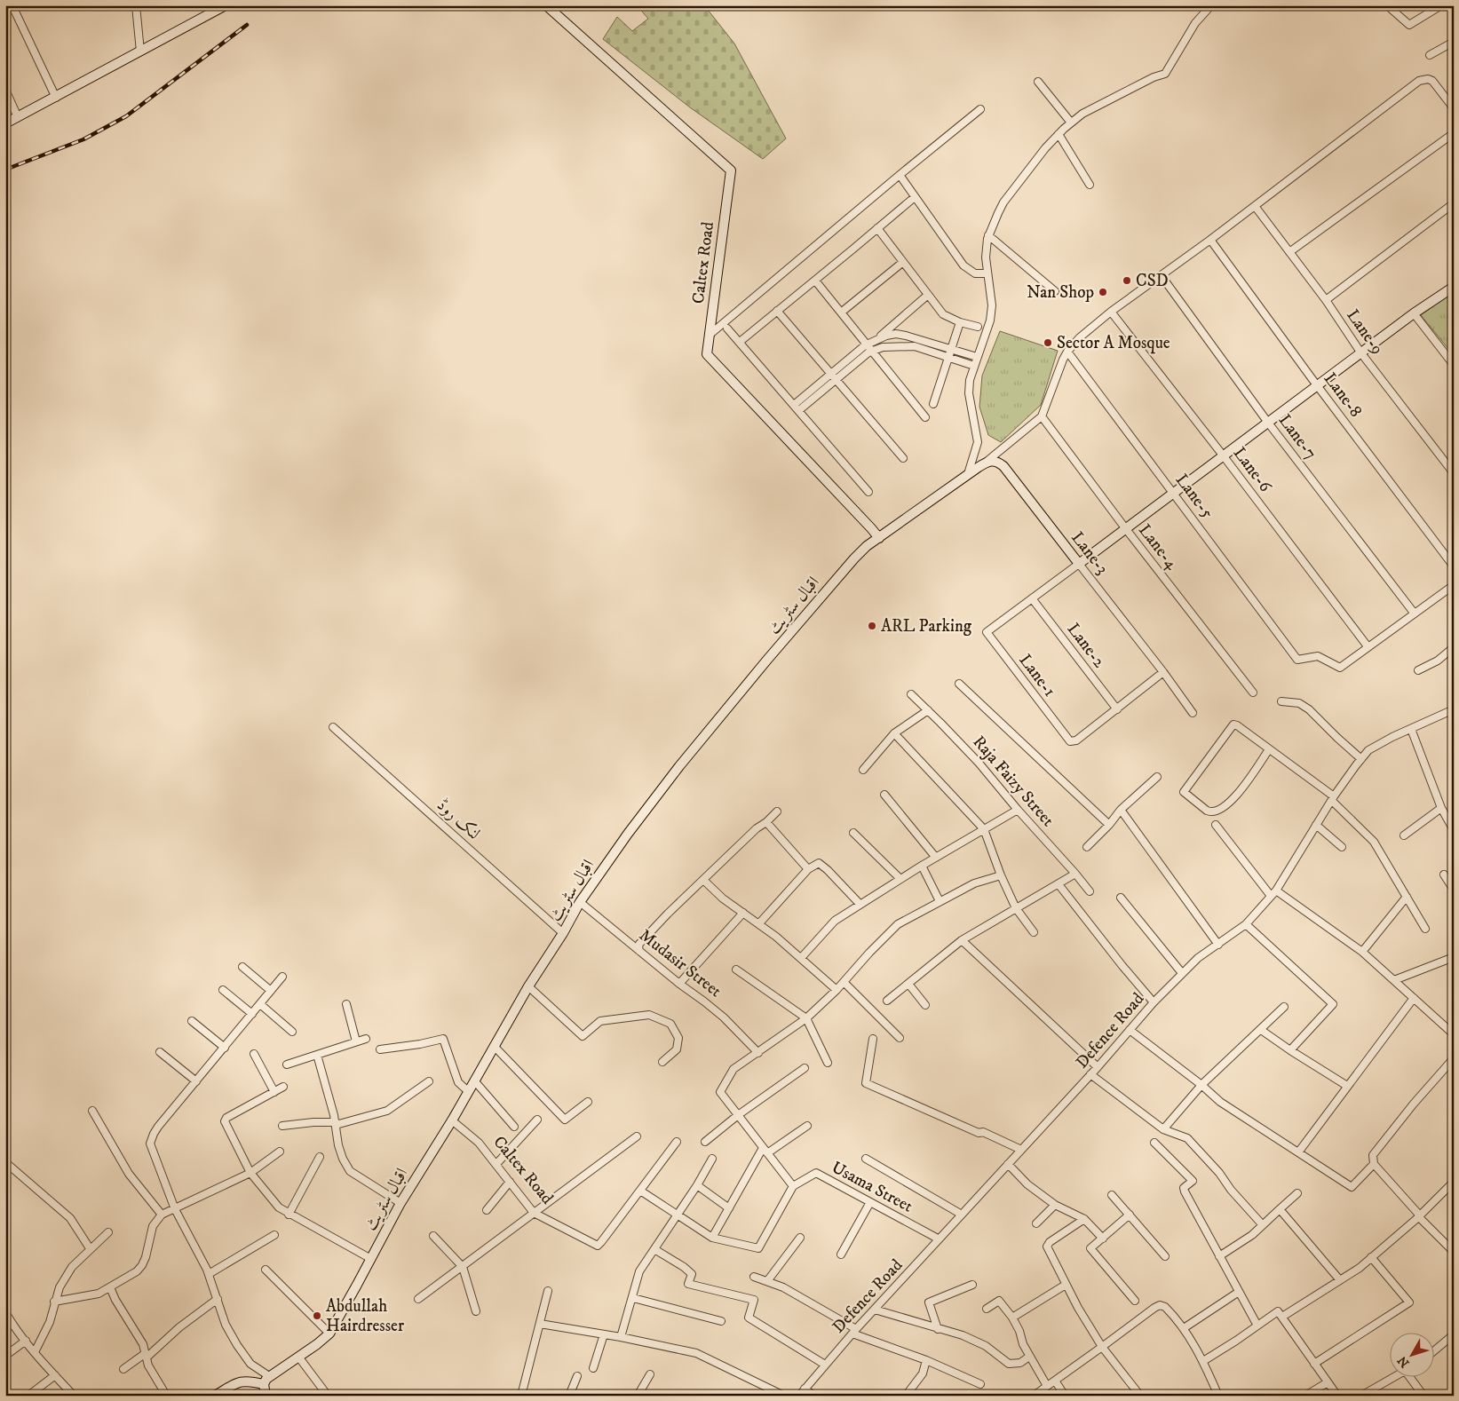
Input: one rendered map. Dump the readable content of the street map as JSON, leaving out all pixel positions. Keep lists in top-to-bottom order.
{
  "streets": {
    "street": [
      "Caltex Road",
      "Lane-9",
      "Lane-8",
      "Lane-7",
      "Lane-6",
      "Lane-5",
      "Lane-4",
      "Lane-3",
      "اقبال سٹریٹ",
      "Lane-2",
      "Lane-1",
      "Raja Faizy Street",
      "لنک روڈ",
      "Mudasir Street",
      "Defence Road",
      "Usama Street"
    ]
  },
  "crossings": [
    ["Caltex Road", "اقبال سٹریٹ"],
    ["Lane-6", "Lane-5"],
    ["Lane-3", "اقبال سٹریٹ"],
    ["اقبال سٹریٹ", "لنک روڈ"],
    ["اقبال سٹریٹ", "Mudasir Street"],
    ["Lane-2", "Lane-1"],
    ["Defence Road", "Usama Street"]
  ],
  "places": [
    "CSD",
    "Nan Shop",
    "Sector A Mosque",
    "ARL Parking",
    "Abdullah Hairdresser"
  ],
  "north": "bottom left"
}
